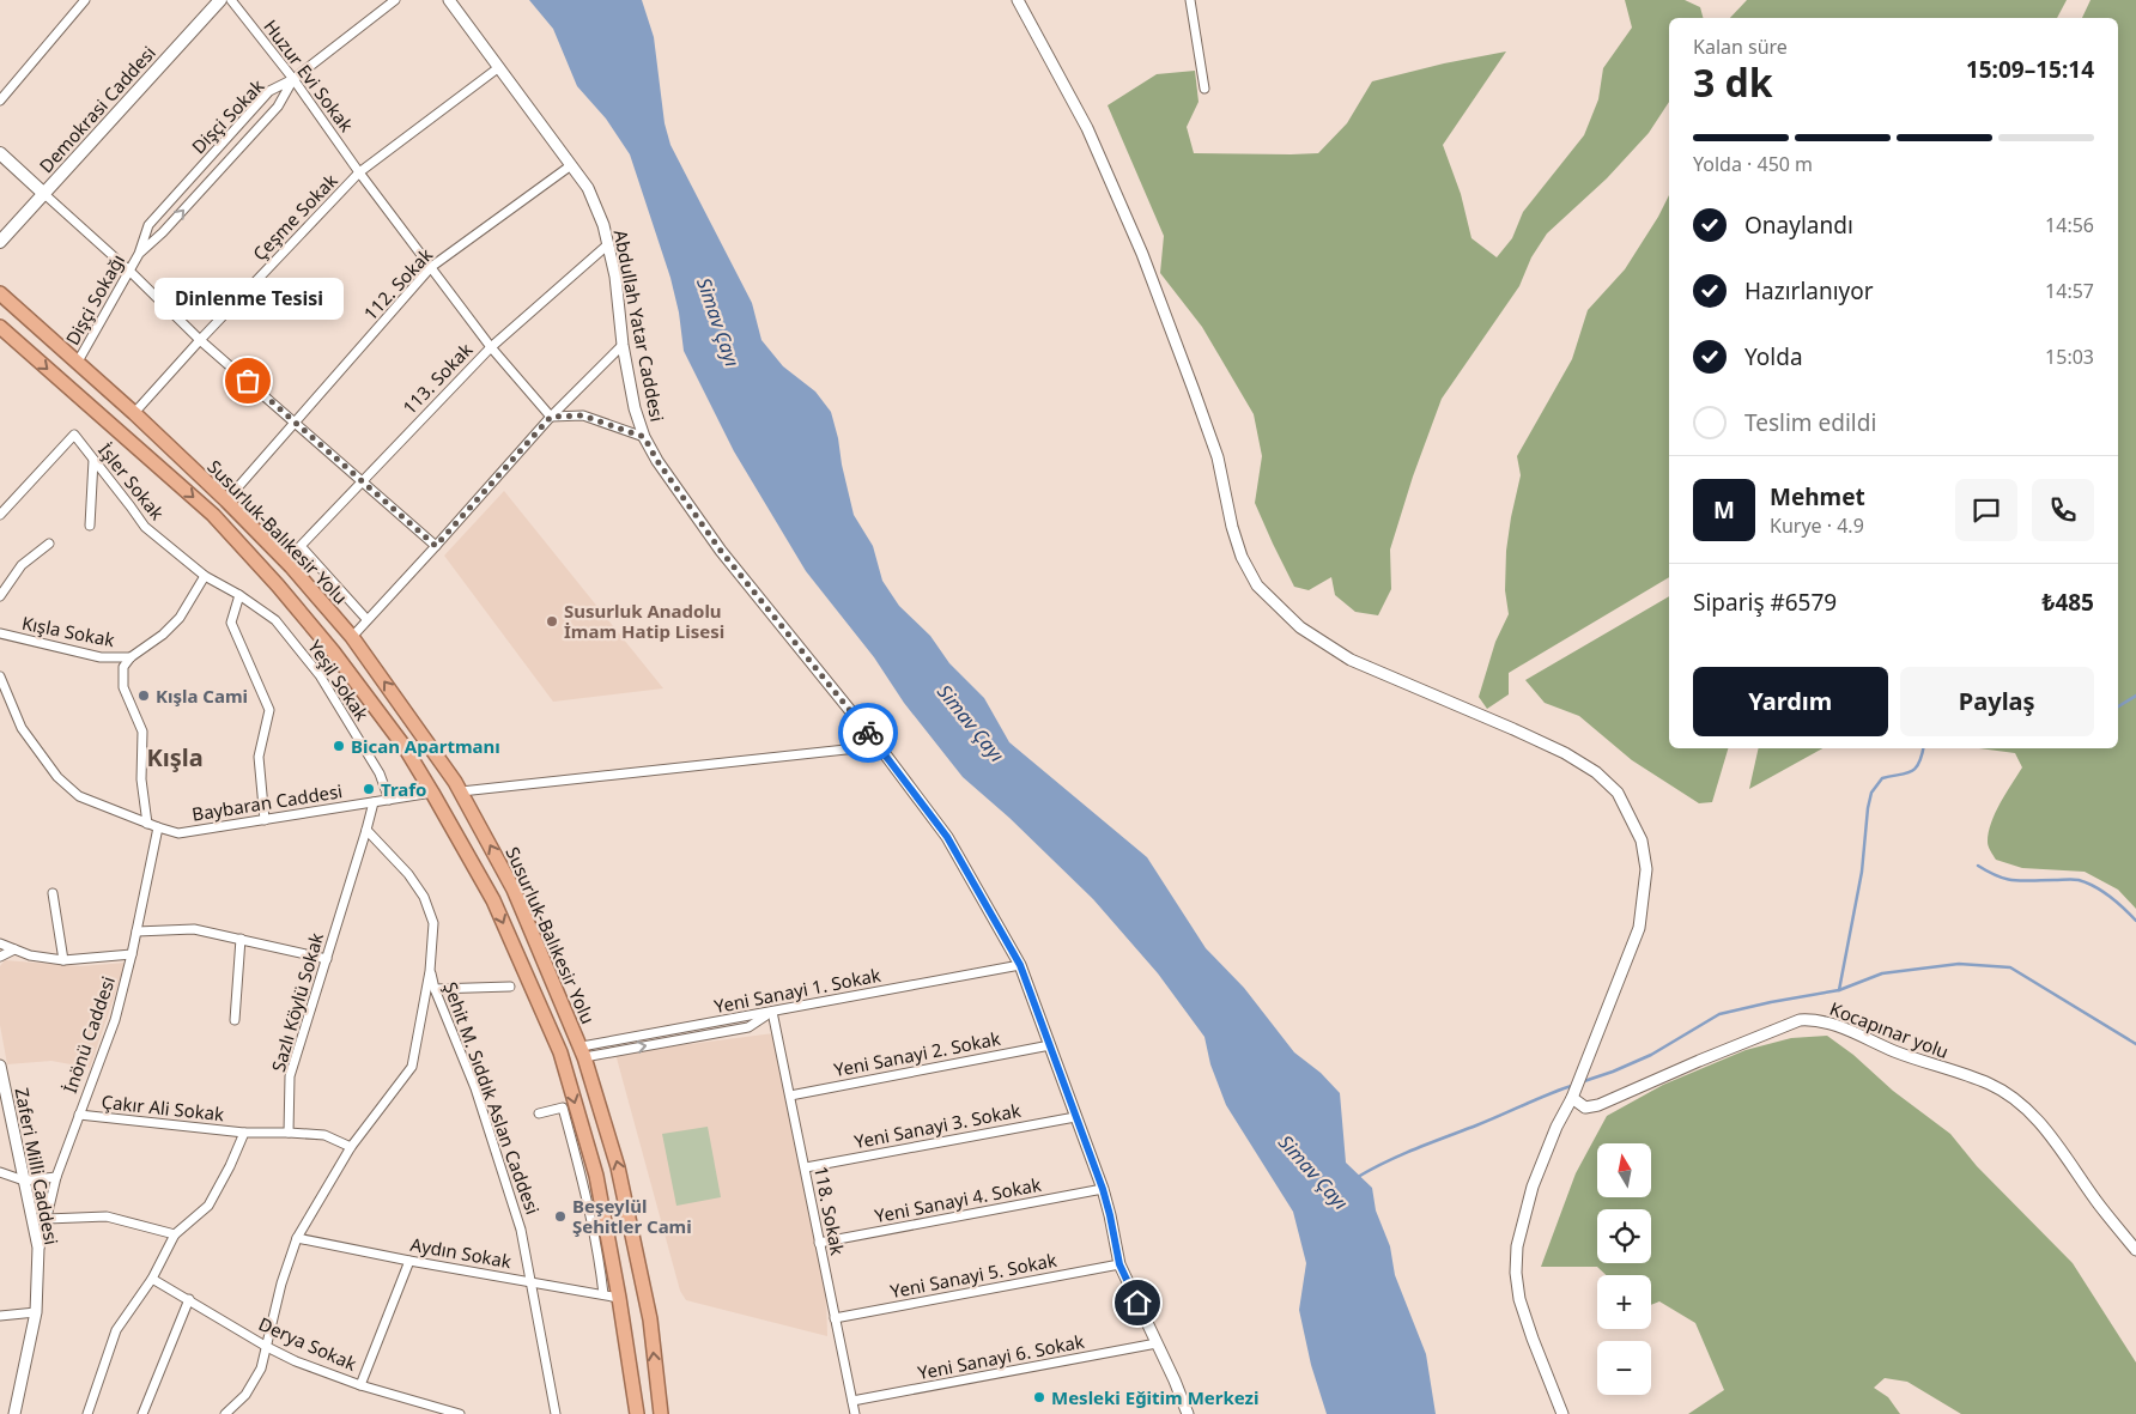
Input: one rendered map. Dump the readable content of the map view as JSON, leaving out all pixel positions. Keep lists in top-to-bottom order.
{
  "streets": {
    "highway": ["Susurluk-Balıkesir Yolu"],
    "main road": ["Demokrasi Caddesi"],
    "street": [
      "Huzur Evi Sokak",
      "Dişçi Sokak",
      "Çeşme Sokak",
      "112. Sokak",
      "Dişçi Sokağı",
      "Abdullah Yatar Caddesi",
      "113. Sokak",
      "İşler Sokak",
      "Kışla Sokak",
      "Yeşil Sokak",
      "Baybaran Caddesi",
      "Yeni Sanayi 1. Sokak",
      "Sazlı Köylü Sokak",
      "Kocapınar yolu",
      "İnönü Caddesi",
      "Yeni Sanayi 2. Sokak",
      "Şehit M. Sıddık Aslan Caddesi",
      "Çakır Ali Sokak",
      "Yeni Sanayi 3. Sokak",
      "Zaferi Milli Caddesi",
      "Yeni Sanayi 4. Sokak",
      "118. Sokak",
      "Aydın Sokak",
      "Yeni Sanayi 5. Sokak",
      "Derya Sokak",
      "Yeni Sanayi 6. Sokak"
    ]
  },
  "crossings": [
    ["Huzur Evi Sokak", "Dişçi Sokak"],
    ["Huzur Evi Sokak", "Çeşme Sokak"],
    ["Huzur Evi Sokak", "112. Sokak"],
    ["Huzur Evi Sokak", "113. Sokak"],
    ["Dişçi Sokak", "Dişçi Sokağı"],
    ["Çeşme Sokak", "Abdullah Yatar Caddesi"],
    ["Çeşme Sokak", "Susurluk-Balıkesir Yolu"],
    ["112. Sokak", "Abdullah Yatar Caddesi"],
    ["112. Sokak", "Susurluk-Balıkesir Yolu"],
    ["Dişçi Sokağı", "Susurluk-Balıkesir Yolu"],
    ["Abdullah Yatar Caddesi", "113. Sokak"],
    ["Abdullah Yatar Caddesi", "Yeni Sanayi 1. Sokak"],
    ["Abdullah Yatar Caddesi", "Yeni Sanayi 2. Sokak"],
    ["Abdullah Yatar Caddesi", "Yeni Sanayi 3. Sokak"],
    ["Abdullah Yatar Caddesi", "Yeni Sanayi 4. Sokak"],
    ["Abdullah Yatar Caddesi", "Yeni Sanayi 5. Sokak"],
    ["Abdullah Yatar Caddesi", "Yeni Sanayi 6. Sokak"],
    ["İşler Sokak", "Yeşil Sokak"],
    ["Susurluk-Balıkesir Yolu", "Baybaran Caddesi"],
    ["Susurluk-Balıkesir Yolu", "Yeni Sanayi 1. Sokak"],
    ["Susurluk-Balıkesir Yolu", "Aydın Sokak"],
    ["Yeşil Sokak", "Baybaran Caddesi"],
    ["Baybaran Caddesi", "Sazlı Köylü Sokak"],
    ["Baybaran Caddesi", "İnönü Caddesi"],
    ["Yeni Sanayi 1. Sokak", "118. Sokak"],
    ["İnönü Caddesi", "Çakır Ali Sokak"],
    ["İnönü Caddesi", "Zaferi Milli Caddesi"],
    ["Yeni Sanayi 2. Sokak", "118. Sokak"],
    ["Şehit M. Sıddık Aslan Caddesi", "Aydın Sokak"],
    ["Yeni Sanayi 3. Sokak", "118. Sokak"],
    ["Yeni Sanayi 4. Sokak", "118. Sokak"],
    ["118. Sokak", "Yeni Sanayi 5. Sokak"],
    ["118. Sokak", "Yeni Sanayi 6. Sokak"]
  ],
  "districts": ["Kışla"],
  "water": ["Simav Çayı"],
  "places": [
    "Dinlenme Tesisi",
    "Susurluk Anadolu İmam Hatip Lisesi",
    "Kışla Cami",
    "Bican Apartmanı",
    "Trafo",
    "Beşeylül Şehitler Cami",
    "Mesleki Eğitim Merkezi"
  ],
  "north": "top",
  "page": {
    "heading": ["3 dk", "Kalan süre", "15:09–15:14"],
    "panel": [
      "Mehmet",
      "Kurye · 4.9",
      "Sipariş #6579",
      "₺485"
    ],
    "bar": "Yolda · 450 m",
    "list": [
      ["Onaylandı", "14:56"],
      ["Hazırlanıyor", "14:57"],
      ["Yolda", "15:03"],
      "Teslim edildi"
    ],
    "bubble": "Dinlenme Tesisi",
    "round": "M",
    "buttons": ["Yardım", "Paylaş"],
    "map_buttons": ["+", "−"]
  }
}
